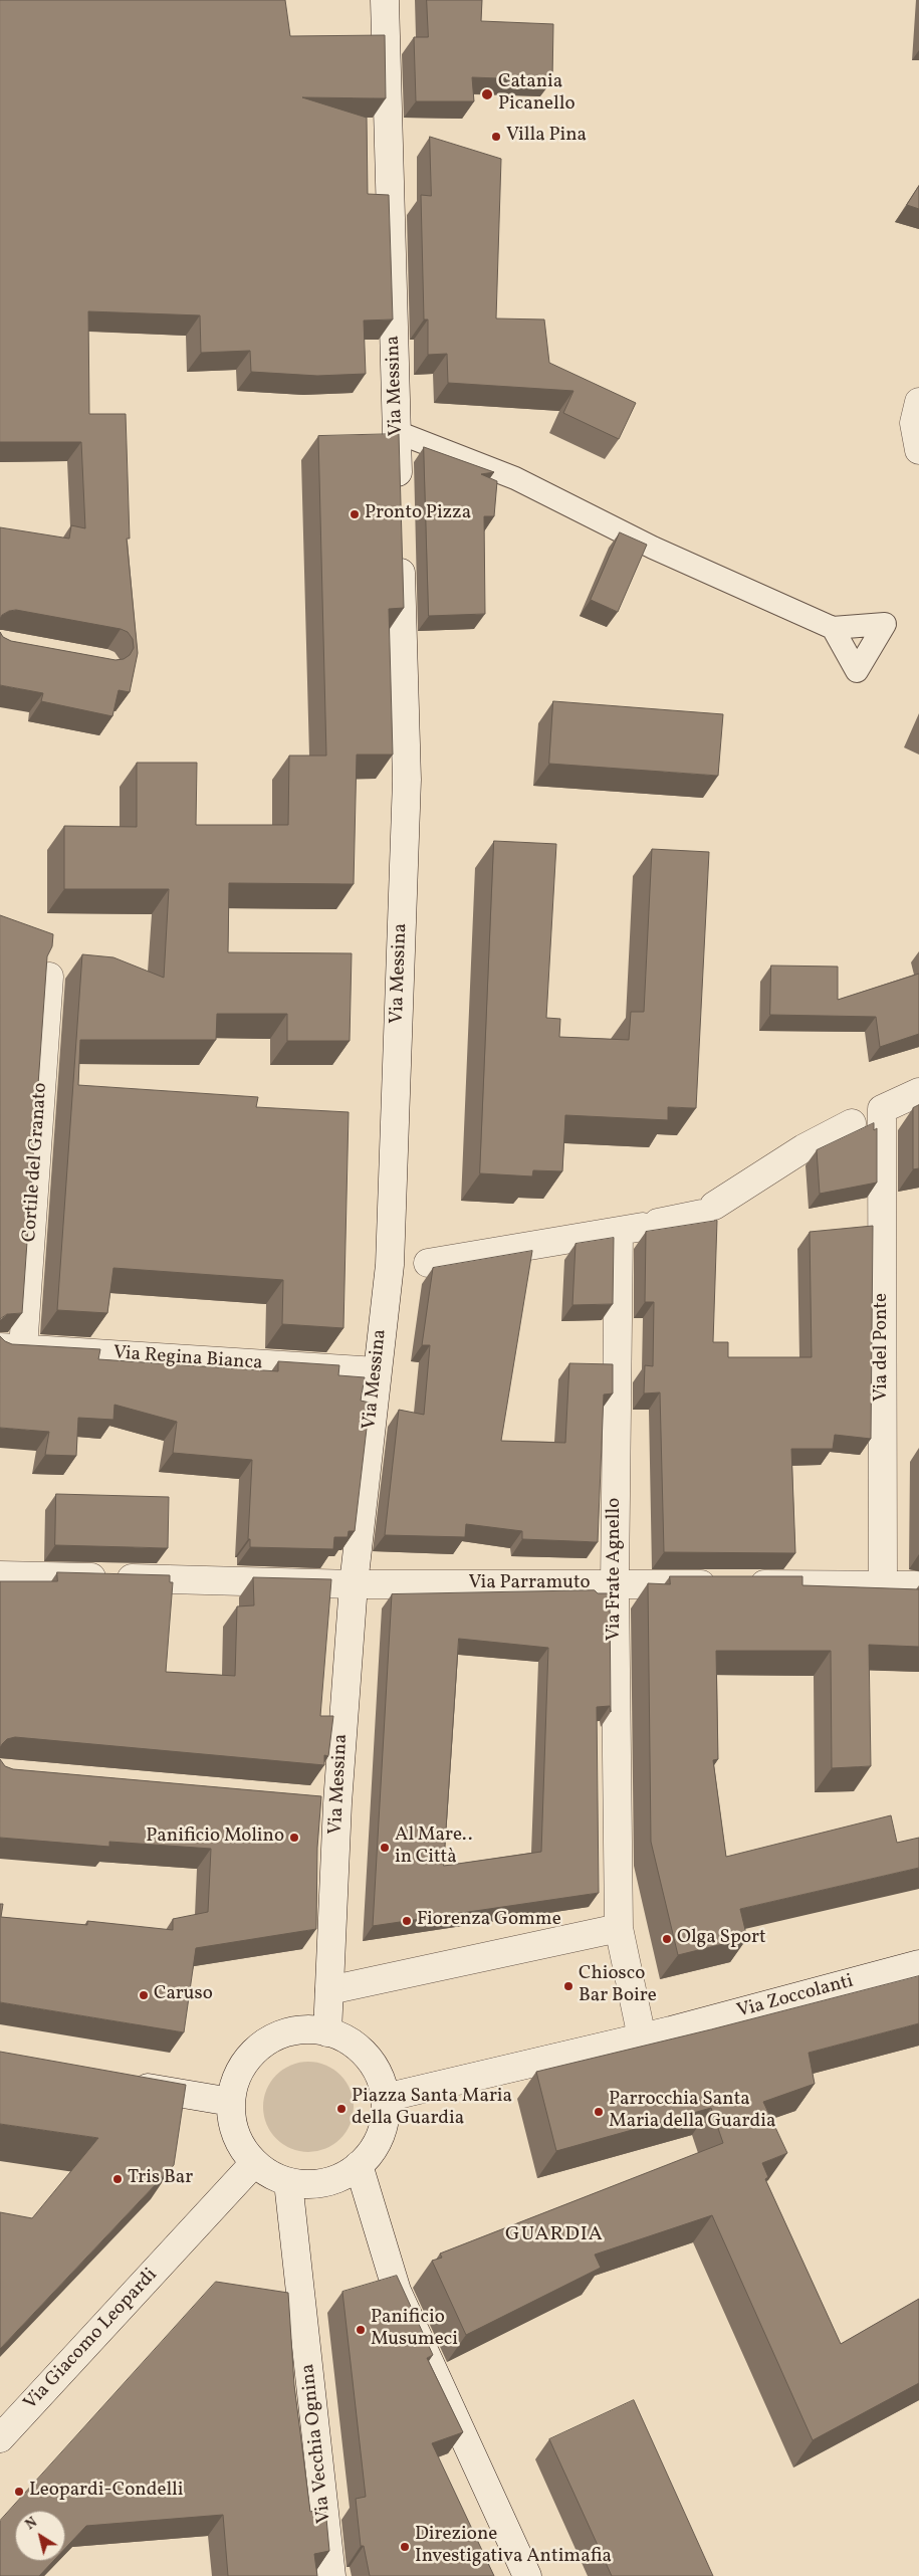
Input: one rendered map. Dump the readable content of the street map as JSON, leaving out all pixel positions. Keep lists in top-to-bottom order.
{
  "streets": {
    "main road": [
      "Via Messina",
      "Cortile del Granato",
      "Via del Ponte",
      "Via Regina Bianca",
      "Via Frate Agnello",
      "Via Parramuto",
      "Via Zoccolanti",
      "Via Giacomo Leopardi",
      "Via Vecchia Ognina"
    ]
  },
  "crossings": [
    ["Via Messina", "Via Regina Bianca"],
    ["Via Messina", "Via Parramuto"],
    ["Via Messina", "Via Zoccolanti"],
    ["Via Messina", "Via Giacomo Leopardi"],
    ["Via Messina", "Via Vecchia Ognina"],
    ["Cortile del Granato", "Via Regina Bianca"],
    ["Via del Ponte", "Via Parramuto"],
    ["Via Frate Agnello", "Via Parramuto"],
    ["Via Frate Agnello", "Via Zoccolanti"],
    ["Via Zoccolanti", "Via Giacomo Leopardi"],
    ["Via Zoccolanti", "Via Vecchia Ognina"],
    ["Via Giacomo Leopardi", "Via Vecchia Ognina"]
  ],
  "districts": ["GUARDIA"],
  "places": [
    "Catania Picanello",
    "Villa Pina",
    "Pronto Pizza",
    "Panificio Molino",
    "Al Mare.. in Città",
    "Fiorenza Gomme",
    "Olga Sport",
    "Chiosco Bar Boire",
    "Caruso",
    "Piazza Santa Maria della Guardia",
    "Parrocchia Santa Maria della Guardia",
    "Tris Bar",
    "Panificio Musumeci",
    "Leopardi-Condelli",
    "Direzione Investigativa Antimafia"
  ],
  "north": "top left"
}
